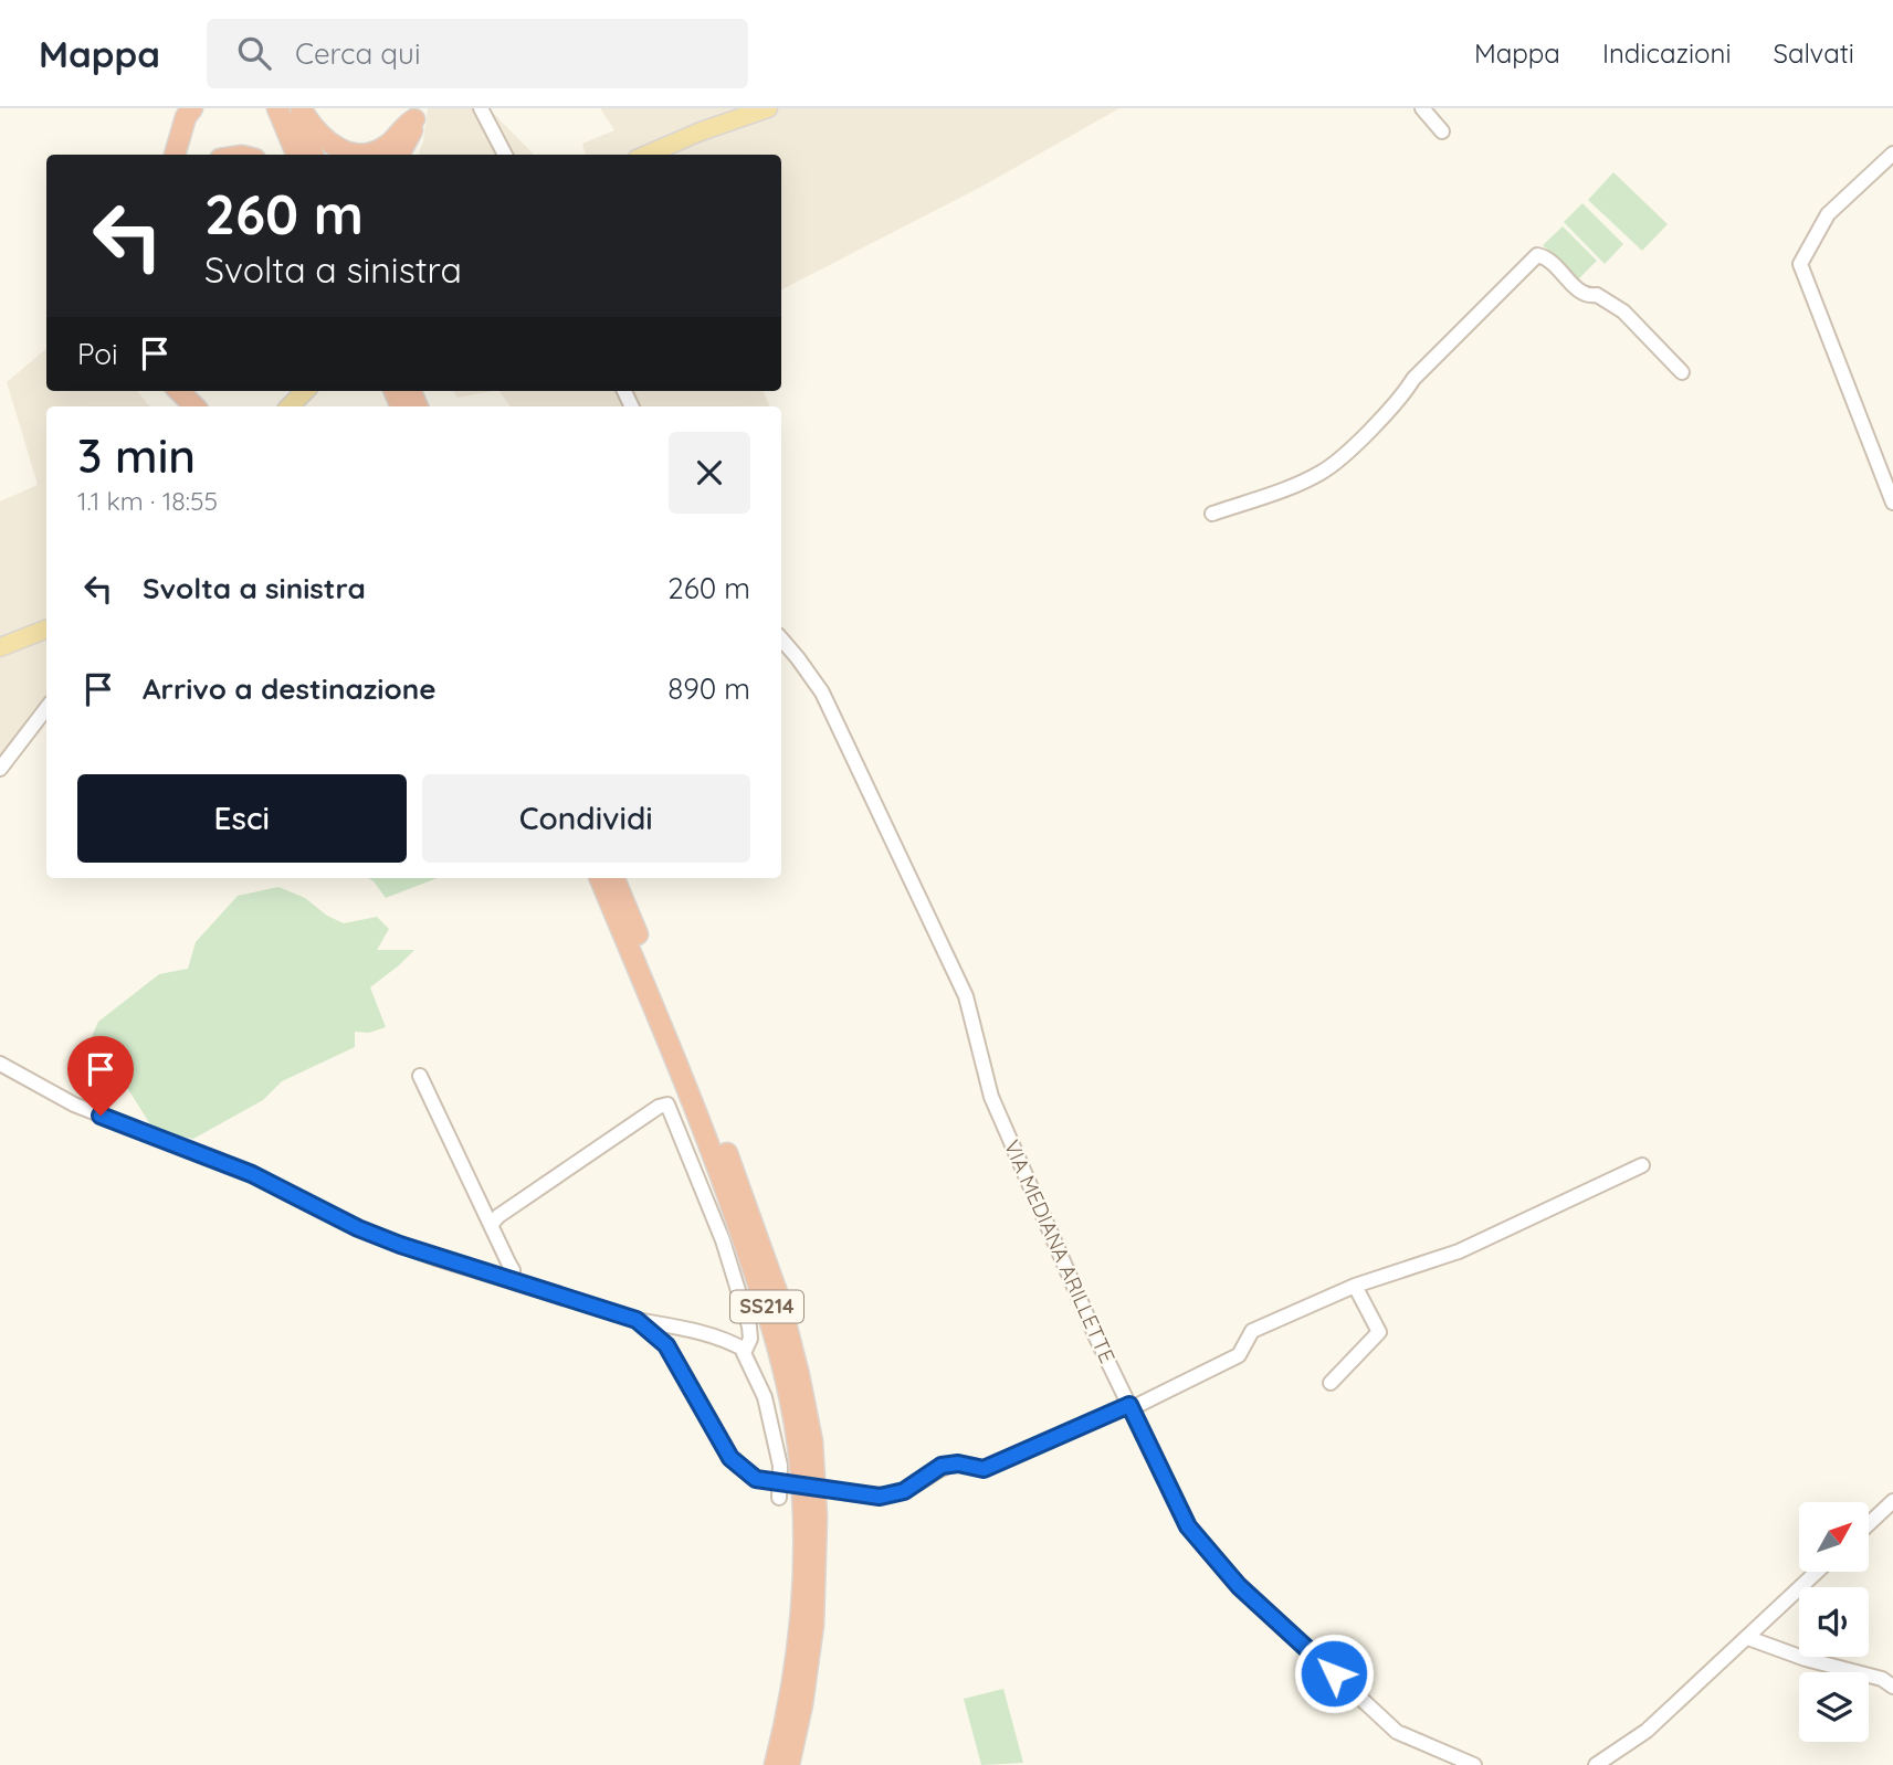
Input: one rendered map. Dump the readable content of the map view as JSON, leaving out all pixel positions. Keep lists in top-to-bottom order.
{
  "streets": {
    "highway": ["SS214"],
    "street": ["VIA MEDIANA ARILLETTE"]
  },
  "north": "top right",
  "page": {
    "header": "Mappa",
    "search": "Cerca qui",
    "nav": ["Mappa", "Indicazioni", "Salvati"],
    "turn": ["260 m", "Svolta a sinistra"],
    "then": "Poi",
    "heading": ["3 min", "1.1 km · 18:55"],
    "list": [
      {
        "name": "Svolta a sinistra",
        "value": "260 m"
      },
      {
        "name": "Arrivo a destinazione",
        "value": "890 m"
      }
    ],
    "buttons": ["Esci", "Condividi"]
  }
}
